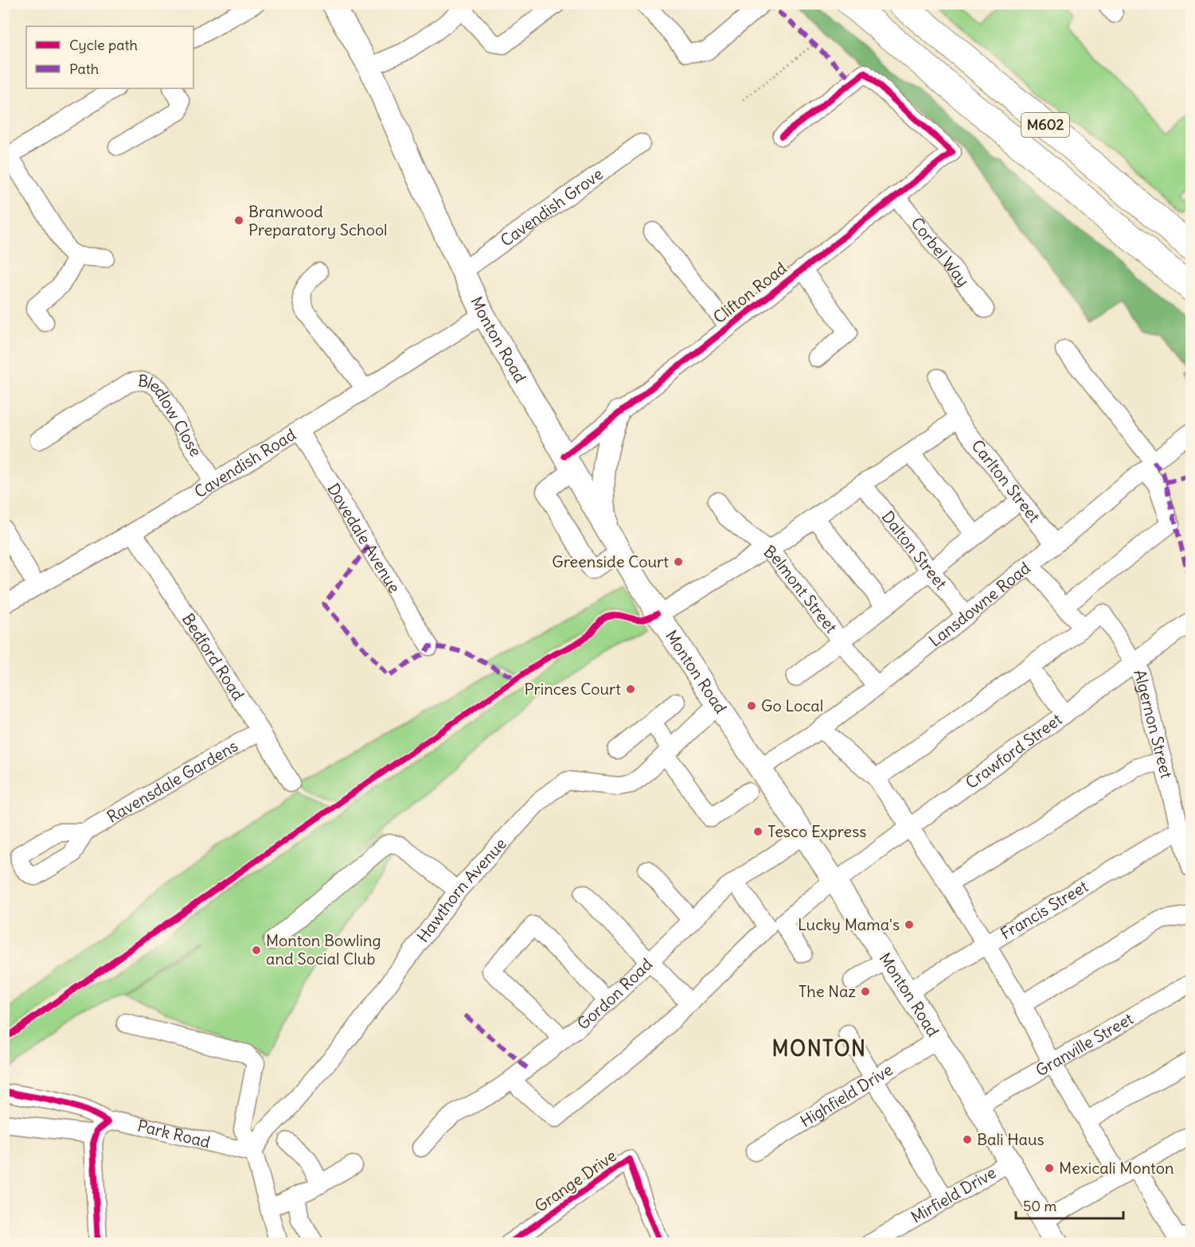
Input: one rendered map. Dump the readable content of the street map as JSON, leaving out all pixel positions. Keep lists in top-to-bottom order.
{
  "streets": {
    "highway": ["M602"],
    "main road": ["Monton Road"],
    "street": [
      "Cavendish Grove",
      "Corbel Way",
      "Clifton Road",
      "Bledlow Close",
      "Cavendish Road",
      "Carlton Street",
      "Dovedale Avenue",
      "Dalton Street",
      "Belmont Street",
      "Lansdowne Road",
      "Bedford Road",
      "Algernon Street",
      "Crawford Street",
      "Ravensdale Gardens",
      "Hawthorn Avenue",
      "Francis Street",
      "Gordon Road",
      "Granville Street",
      "Highfield Drive",
      "Park Road",
      "Grange Drive",
      "Mirfield Drive"
    ]
  },
  "crossings": [
    ["Cavendish Grove", "Monton Road"],
    ["Corbel Way", "Clifton Road"],
    ["Clifton Road", "Monton Road"],
    ["Monton Road", "Cavendish Road"],
    ["Monton Road", "Lansdowne Road"],
    ["Monton Road", "Crawford Street"],
    ["Monton Road", "Hawthorn Avenue"],
    ["Monton Road", "Francis Street"],
    ["Monton Road", "Gordon Road"],
    ["Monton Road", "Granville Street"],
    ["Monton Road", "Highfield Drive"],
    ["Monton Road", "Mirfield Drive"],
    ["Bledlow Close", "Cavendish Road"],
    ["Cavendish Road", "Dovedale Avenue"],
    ["Cavendish Road", "Bedford Road"],
    ["Carlton Street", "Lansdowne Road"],
    ["Dalton Street", "Lansdowne Road"],
    ["Belmont Street", "Lansdowne Road"],
    ["Bedford Road", "Ravensdale Gardens"],
    ["Algernon Street", "Crawford Street"],
    ["Algernon Street", "Francis Street"],
    ["Hawthorn Avenue", "Park Road"]
  ],
  "districts": ["MONTON"],
  "places": [
    "Branwood Preparatory School",
    "Greenside Court",
    "Princes Court",
    "Go Local",
    "Tesco Express",
    "Lucky Mama's",
    "Monton Bowling and Social Club",
    "The Naz",
    "Bali Haus",
    "Mexicali Monton"
  ],
  "legend": ["Cycle path", "Path"],
  "scale_bar": "50 m"
}
